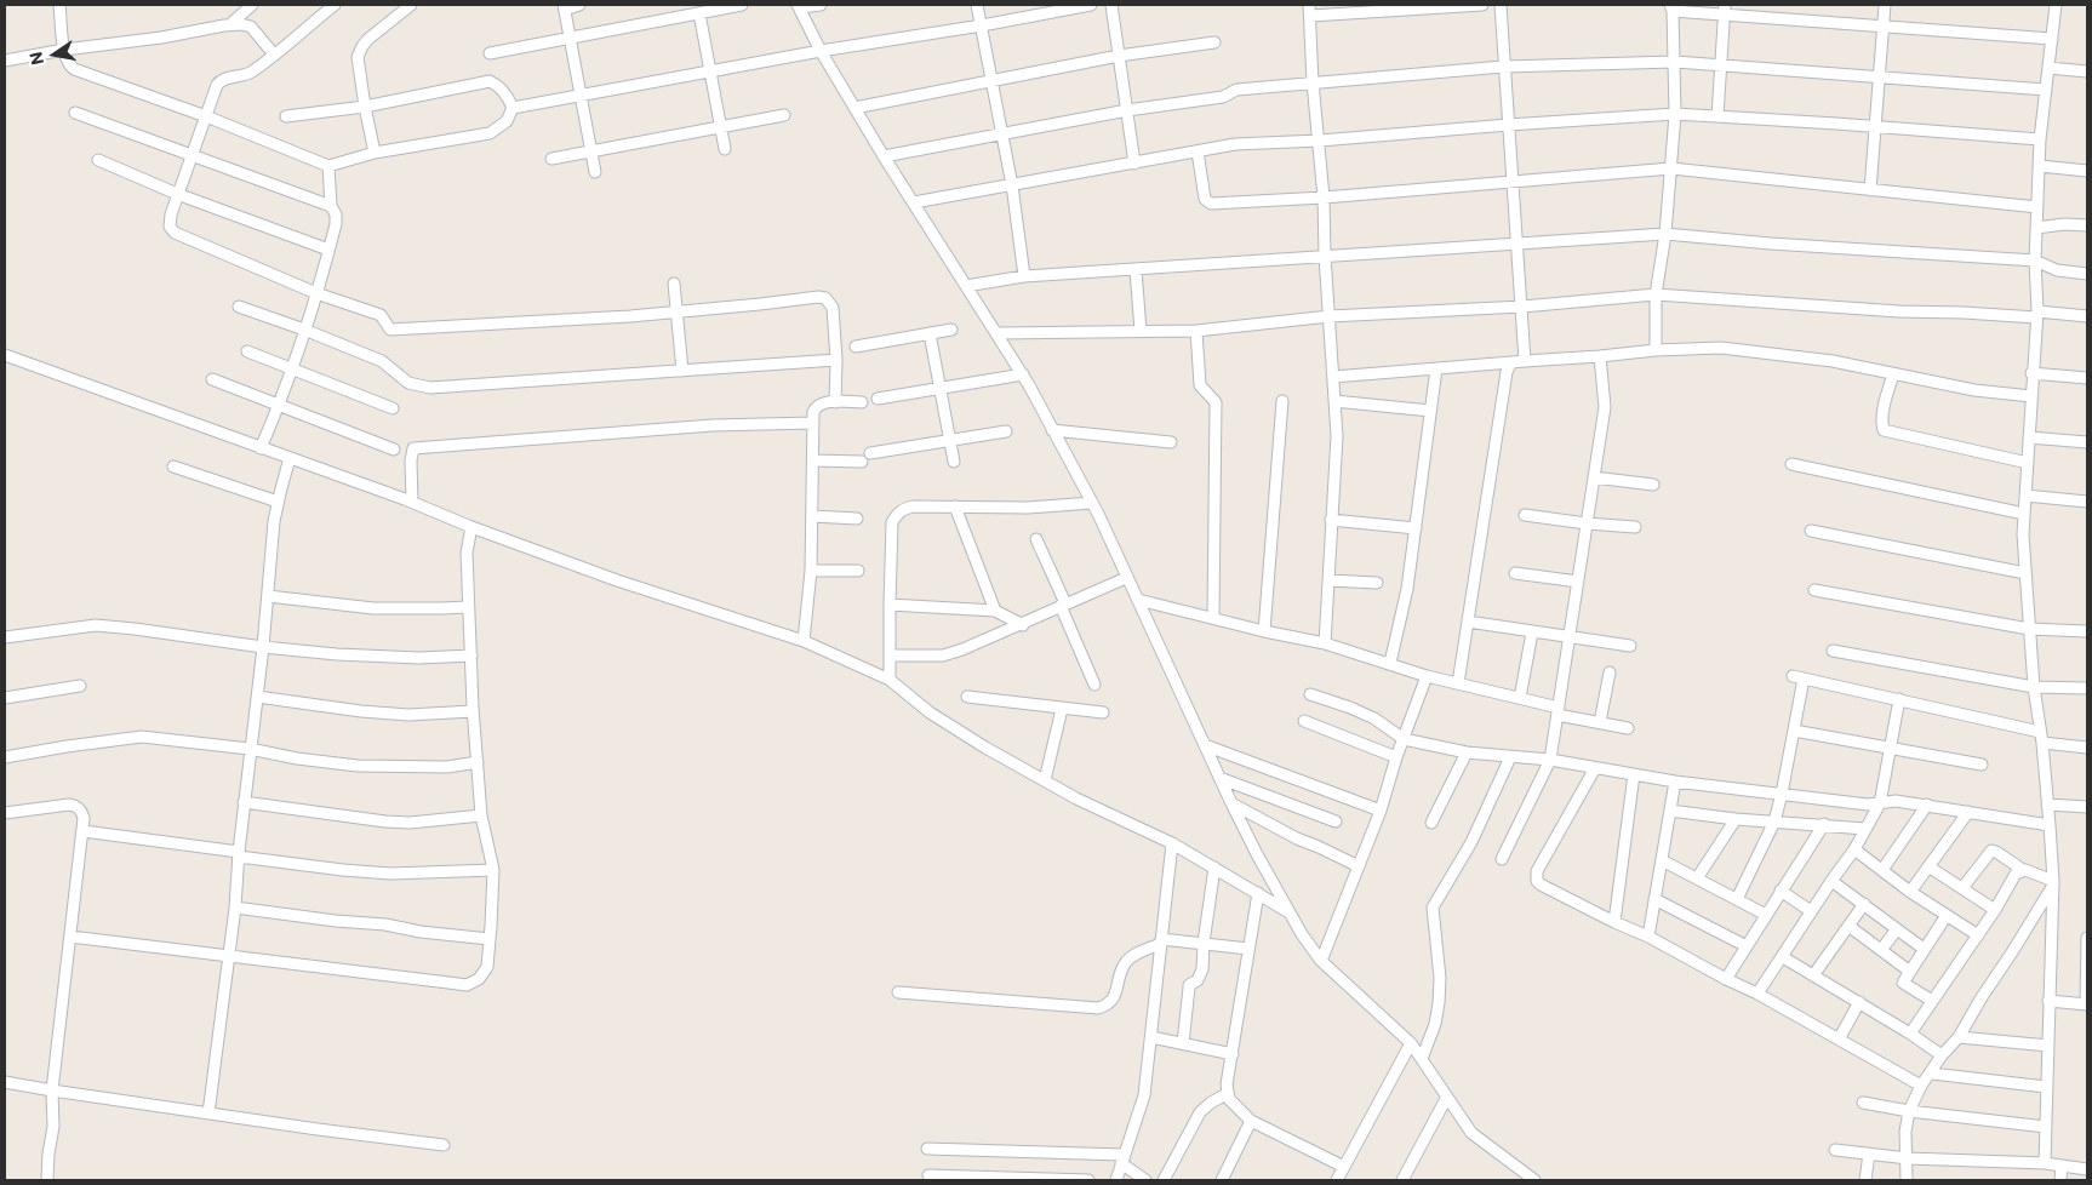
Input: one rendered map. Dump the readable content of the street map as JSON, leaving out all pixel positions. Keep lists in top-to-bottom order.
{
  "north": "left"
}
